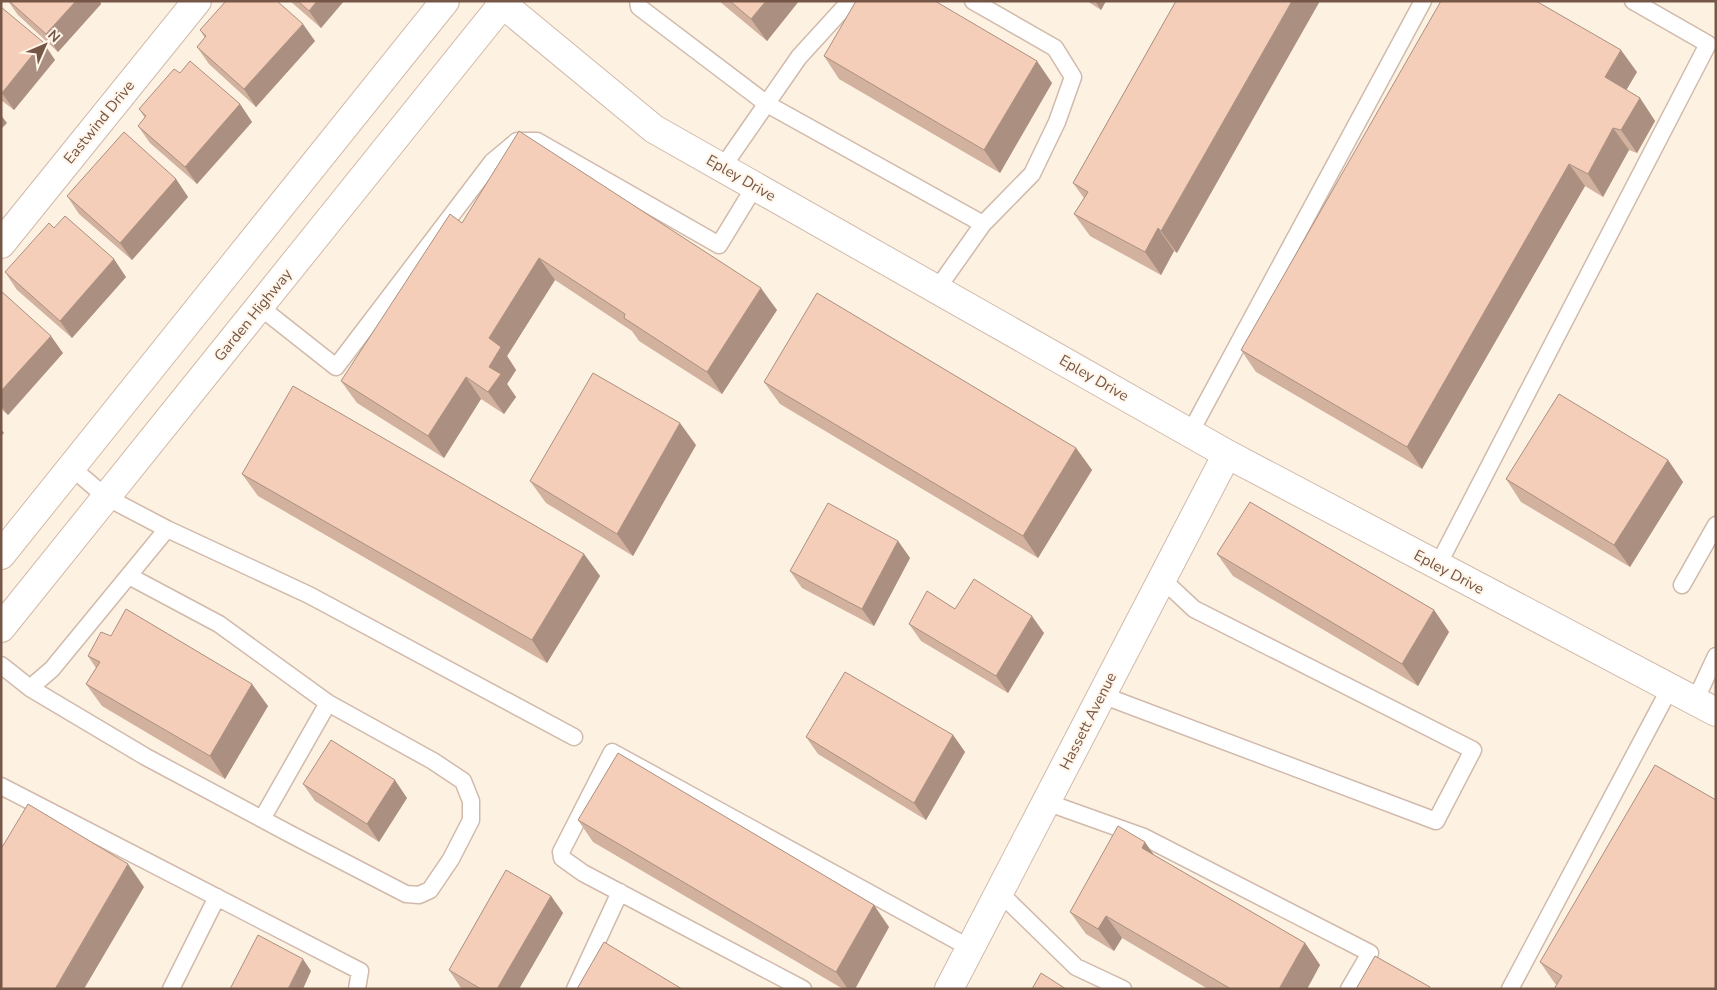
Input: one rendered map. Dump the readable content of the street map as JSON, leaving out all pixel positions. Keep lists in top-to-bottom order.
{
  "streets": {
    "street": [
      "Eastwind Drive",
      "Epley Drive",
      "Garden Highway",
      "Hassett Avenue"
    ]
  },
  "crossings": [
    ["Epley Drive", "Garden Highway"],
    ["Epley Drive", "Hassett Avenue"]
  ],
  "north": "top right"
}
